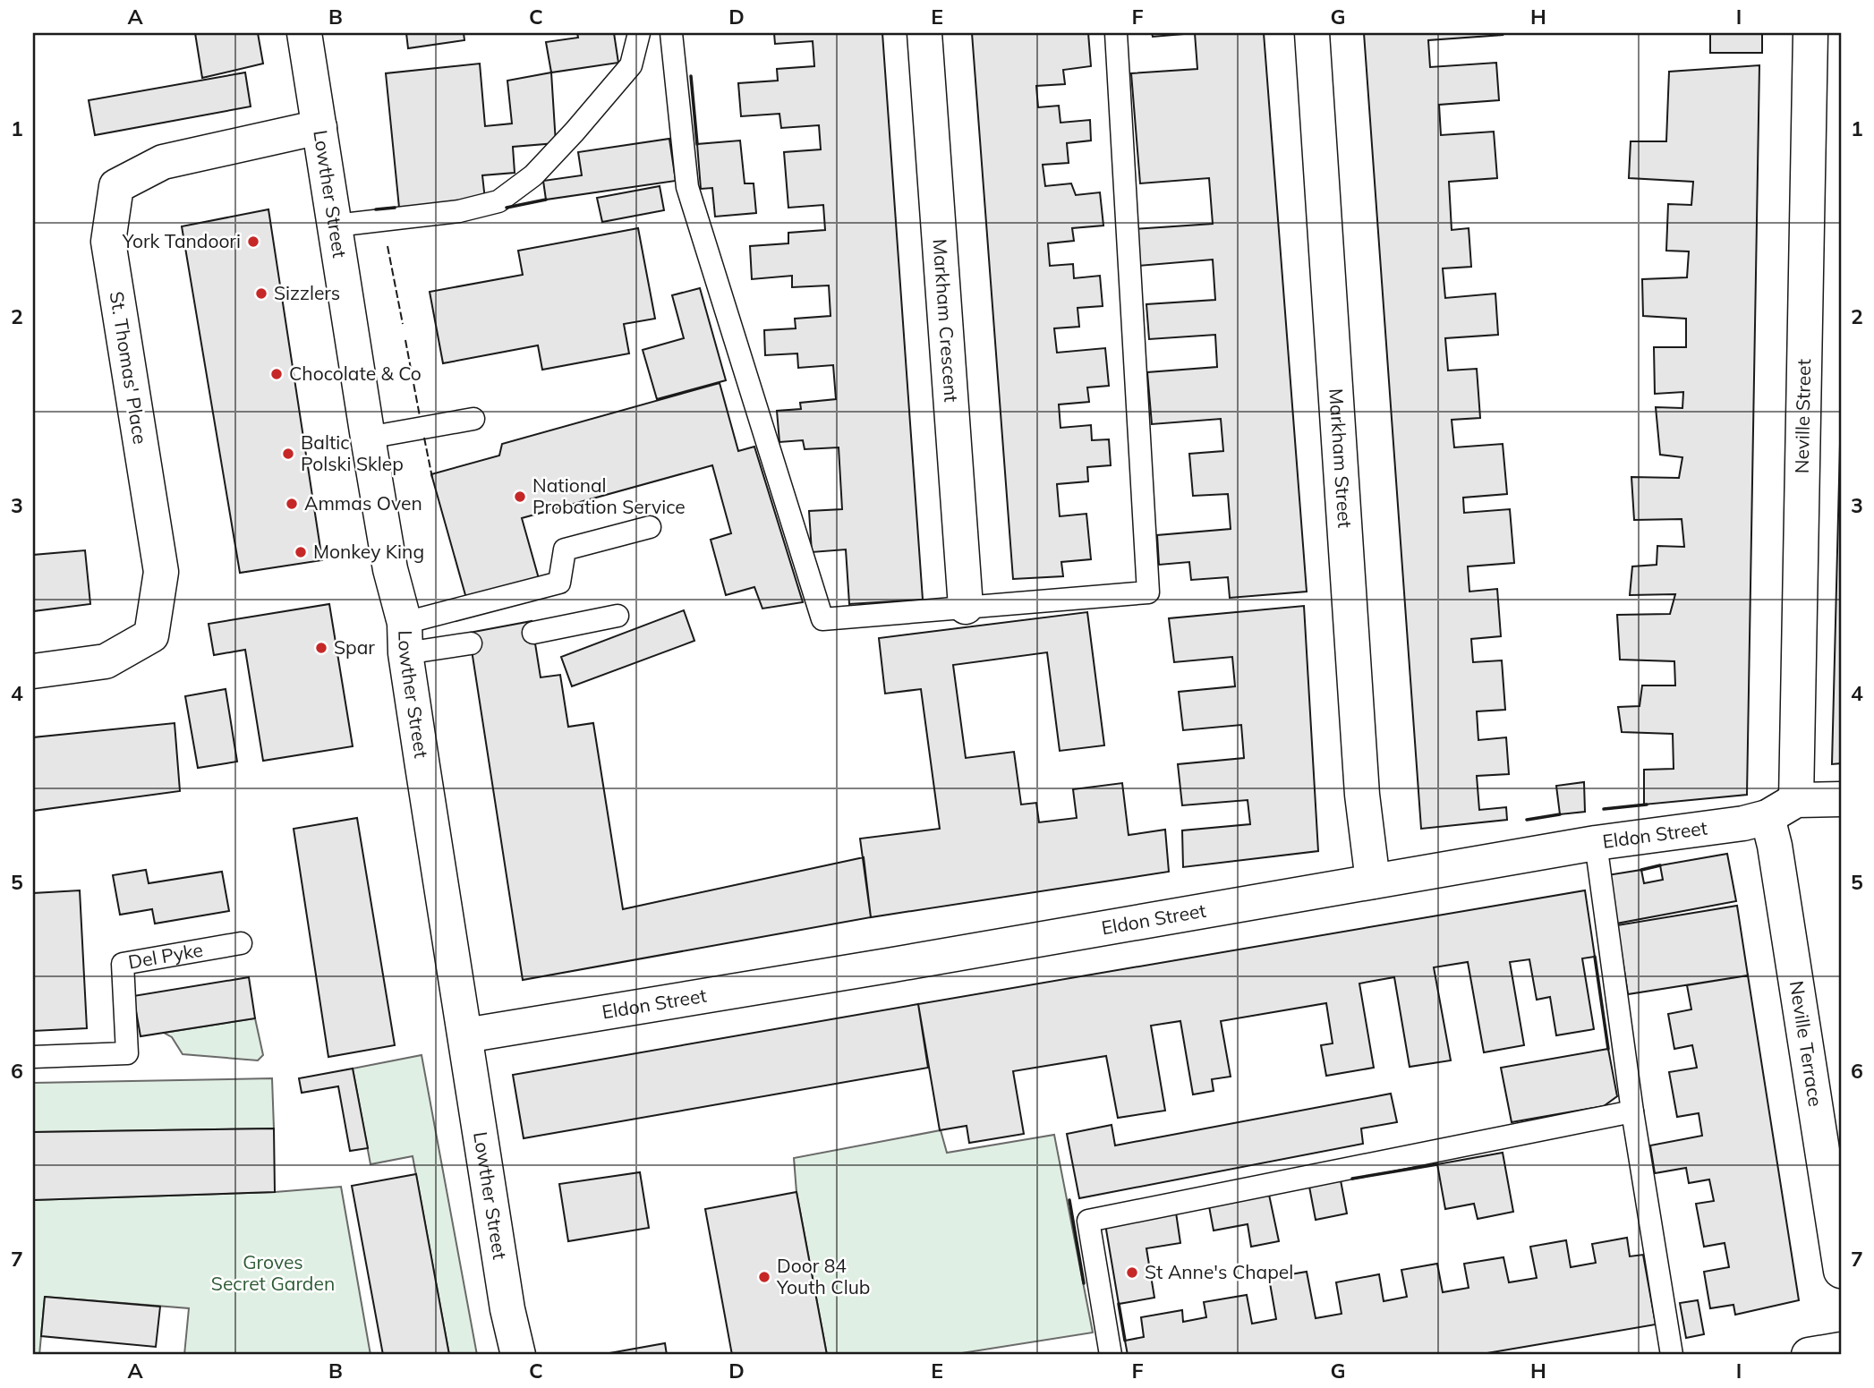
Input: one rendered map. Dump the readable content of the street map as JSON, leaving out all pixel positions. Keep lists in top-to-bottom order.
{
  "streets": {
    "street": [
      "Lowther Street",
      "Markham Crescent",
      "St. Thomas' Place",
      "Neville Street",
      "Markham Street",
      "Eldon Street",
      "Neville Terrace"
    ],
    "lane": ["Del Pyke"]
  },
  "crossings": [
    ["Lowther Street", "St. Thomas' Place"],
    ["Lowther Street", "Eldon Street"],
    ["Neville Street", "Eldon Street"],
    ["Neville Street", "Neville Terrace"],
    ["Markham Street", "Eldon Street"],
    ["Eldon Street", "Neville Terrace"]
  ],
  "parks": ["Groves Secret Garden"],
  "places": [
    "York Tandoori",
    "Sizzlers",
    "Chocolate & Co",
    "Baltic Polski Sklep",
    "National Probation Service",
    "Ammas Oven",
    "Monkey King",
    "Spar",
    "St Anne's Chapel",
    "Door 84 Youth Club"
  ],
  "grid": {
    "columns": [
      "A",
      "B",
      "C",
      "D",
      "E",
      "F",
      "G",
      "H",
      "I"
    ],
    "rows": [
      "1",
      "2",
      "3",
      "4",
      "5",
      "6",
      "7"
    ]
  }
}
